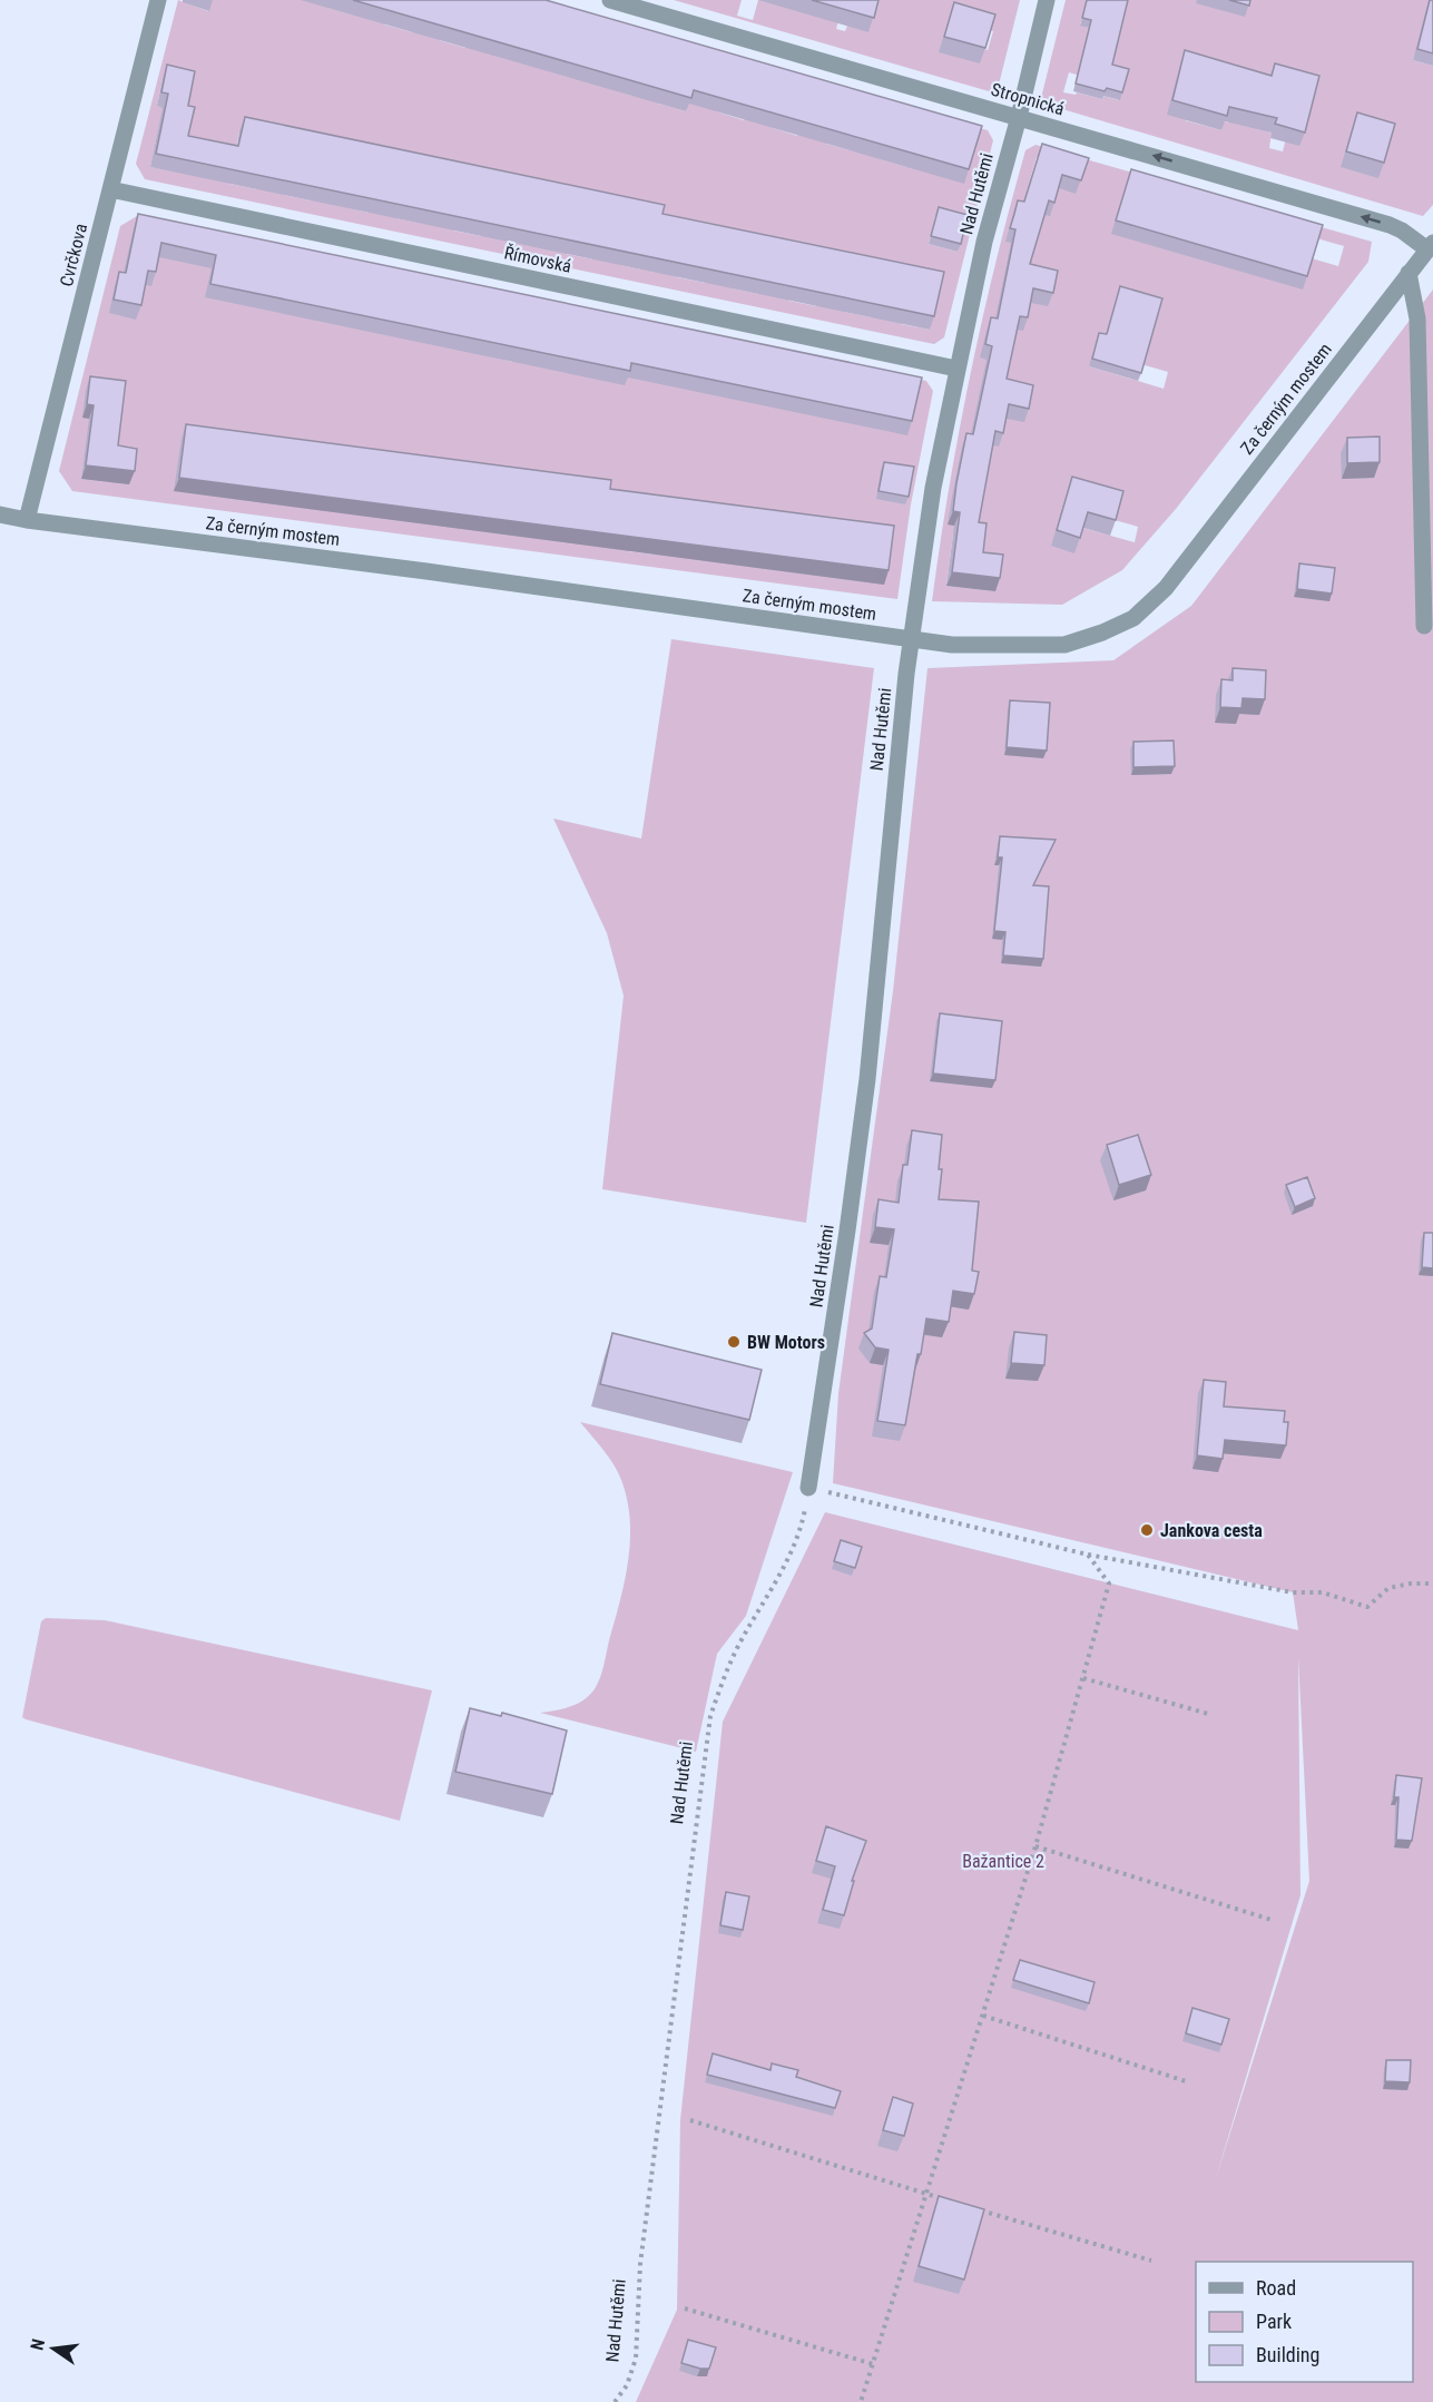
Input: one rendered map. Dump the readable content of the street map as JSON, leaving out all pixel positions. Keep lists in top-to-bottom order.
{
  "streets": {
    "street": [
      "Stropnická",
      "Nad Hutěmi",
      "Cvrčkova",
      "Římovská",
      "Za černým mostem"
    ]
  },
  "crossings": [
    ["Stropnická", "Nad Hutěmi"],
    ["Stropnická", "Za černým mostem"],
    ["Nad Hutěmi", "Římovská"],
    ["Nad Hutěmi", "Za černým mostem"],
    ["Cvrčkova", "Římovská"],
    ["Cvrčkova", "Za černým mostem"]
  ],
  "one_way": ["Stropnická"],
  "parks": ["Bažantice 2"],
  "places": ["BW Motors", "Jankova cesta"],
  "legend": ["Road", "Park", "Building"],
  "north": "left"
}
